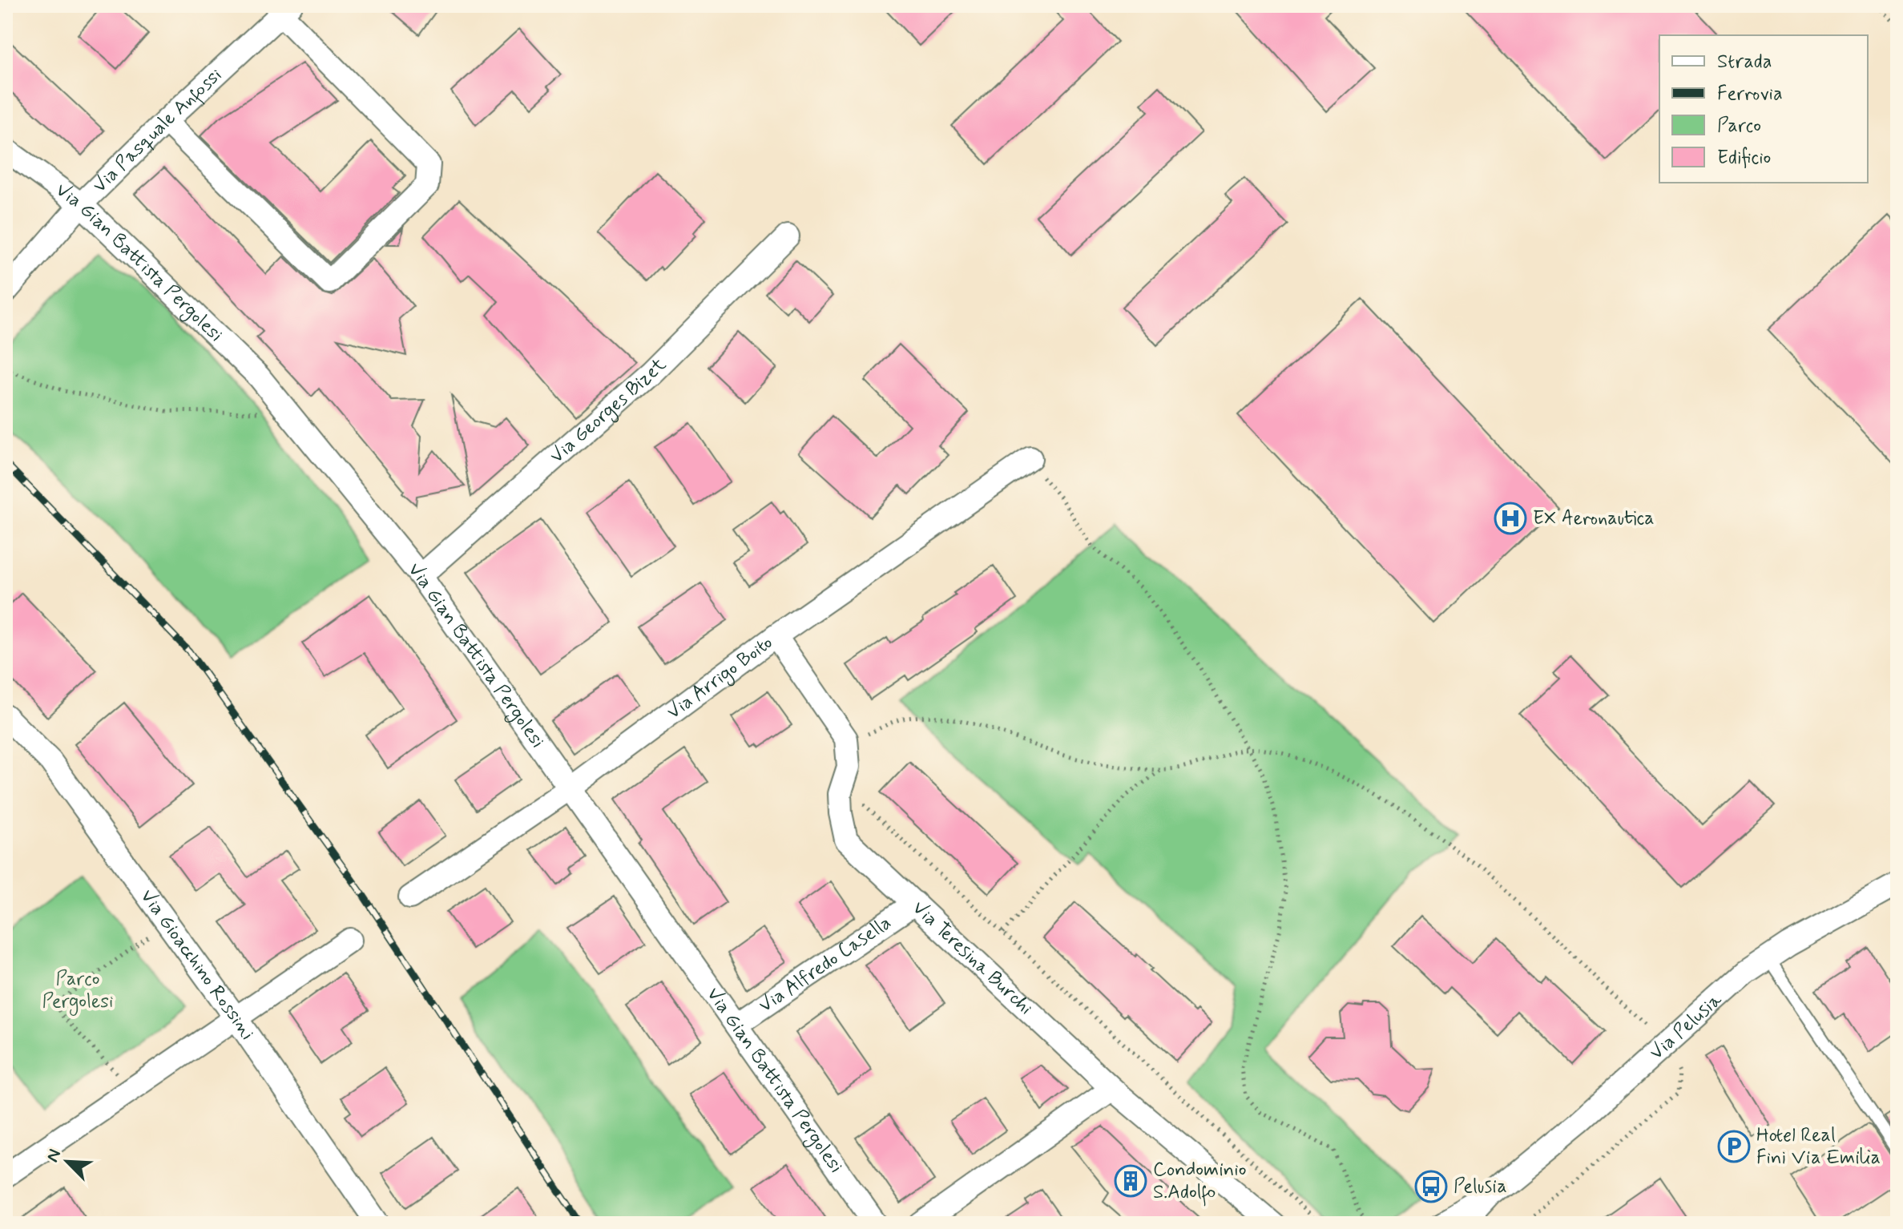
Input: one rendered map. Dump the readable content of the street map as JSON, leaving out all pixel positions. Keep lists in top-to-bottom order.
{
  "streets": {
    "street": [
      "Via Pasquale Anfossi",
      "Via Gian Battista Pergolesi",
      "Via Georges Bizet",
      "Via Arrigo Boito",
      "Via Teresina Burchi",
      "Via Alfredo Casella",
      "Via Gioacchino Rossini",
      "Via Pelusia"
    ]
  },
  "crossings": [
    ["Via Pasquale Anfossi", "Via Gian Battista Pergolesi"],
    ["Via Gian Battista Pergolesi", "Via Georges Bizet"],
    ["Via Gian Battista Pergolesi", "Via Arrigo Boito"],
    ["Via Gian Battista Pergolesi", "Via Alfredo Casella"],
    ["Via Arrigo Boito", "Via Teresina Burchi"],
    ["Via Teresina Burchi", "Via Alfredo Casella"]
  ],
  "parks": ["Parco Pergolesi"],
  "places": {
    "hospital": ["EX Aeronautica"],
    "parking": ["Hotel Real Fini Via Emilia"],
    "building": ["Condominio S.Adolfo"],
    "bus stop": ["Pelusia"]
  },
  "legend": [
    "Strada",
    "Ferrovia",
    "Parco",
    "Edificio"
  ],
  "north": "top left"
}
